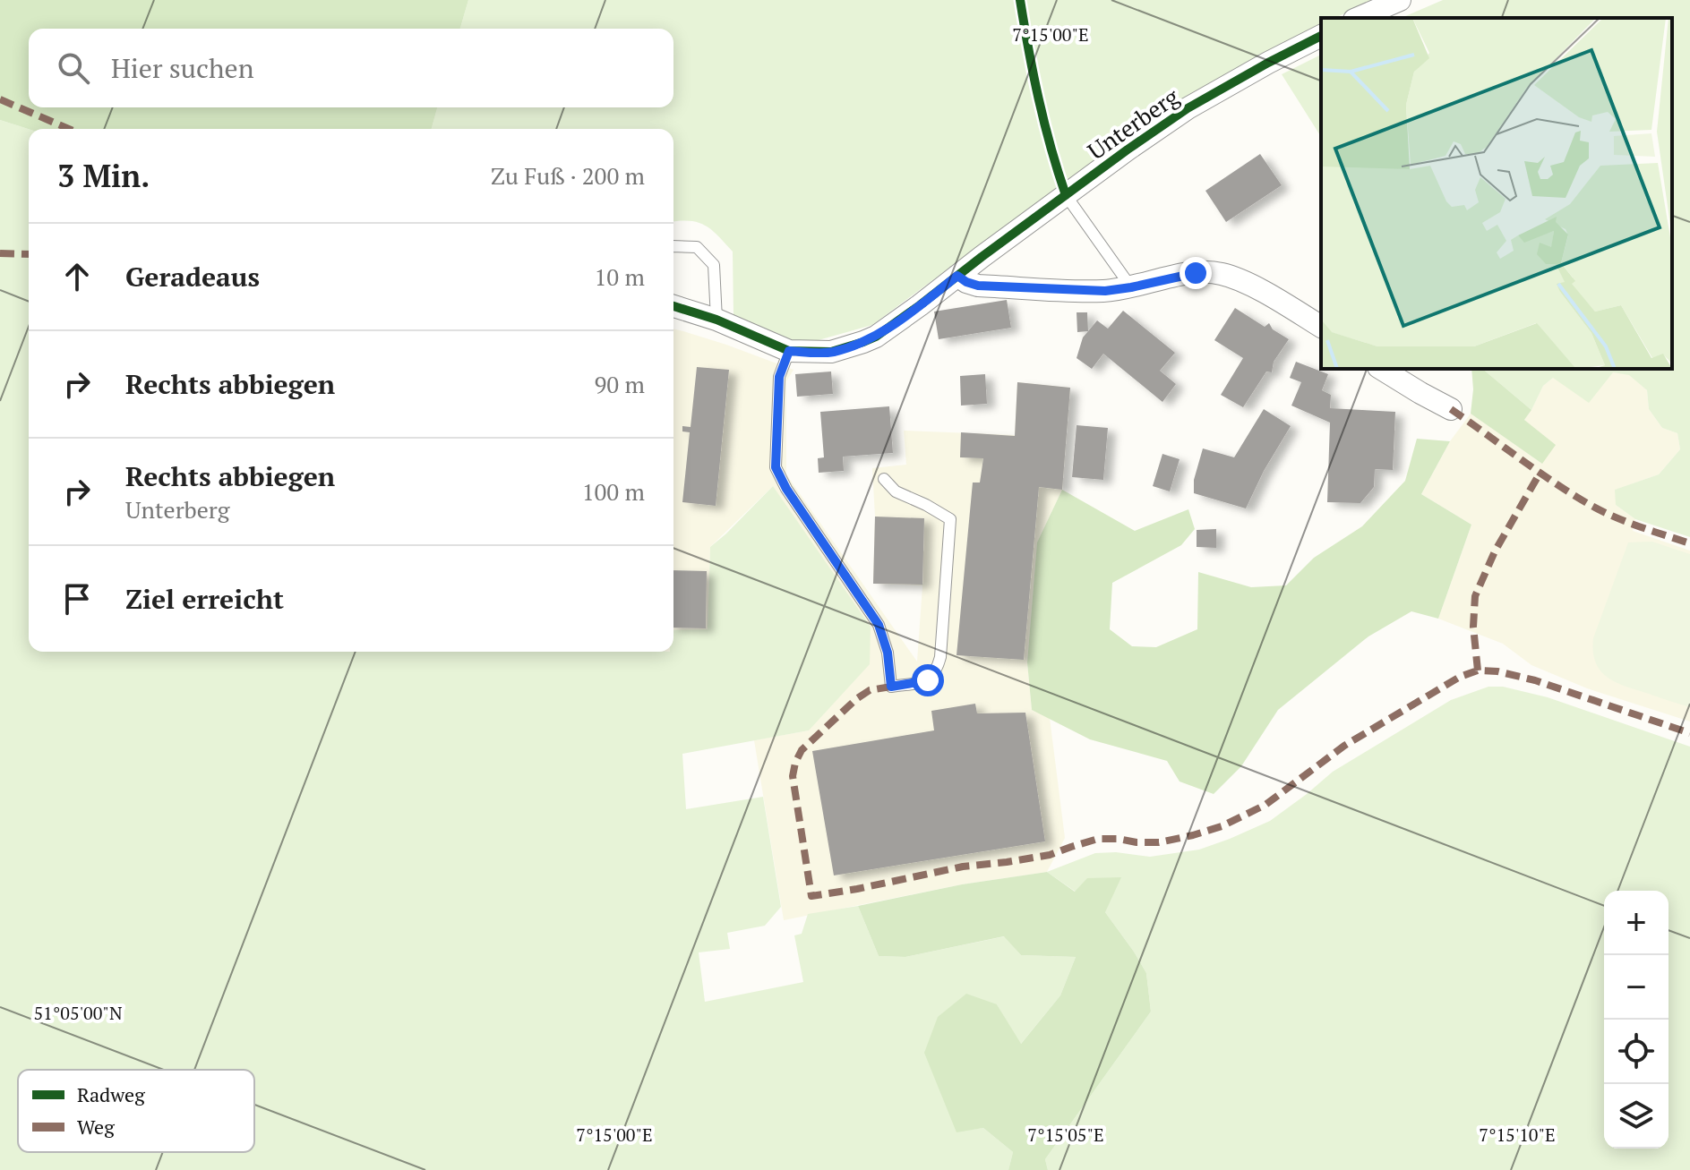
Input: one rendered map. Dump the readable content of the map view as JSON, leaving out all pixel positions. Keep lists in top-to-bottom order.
{
  "streets": {
    "street": ["Unterberg"]
  },
  "legend": ["Radweg", "Weg"],
  "page": {
    "search": "Hier suchen",
    "heading": ["3 Min.", "Zu Fuß · 200 m"],
    "list": [
      ["Geradeaus", "10 m"],
      ["Rechts abbiegen", "90 m"],
      ["Rechts abbiegen", "Unterberg", "100 m"],
      "Ziel erreicht"
    ],
    "map_buttons": ["+", "−"]
  },
  "coordinates": [
    "7°15'00\"E",
    "51°05'00\"N",
    "7°15'05\"E",
    "7°15'10\"E"
  ]
}
